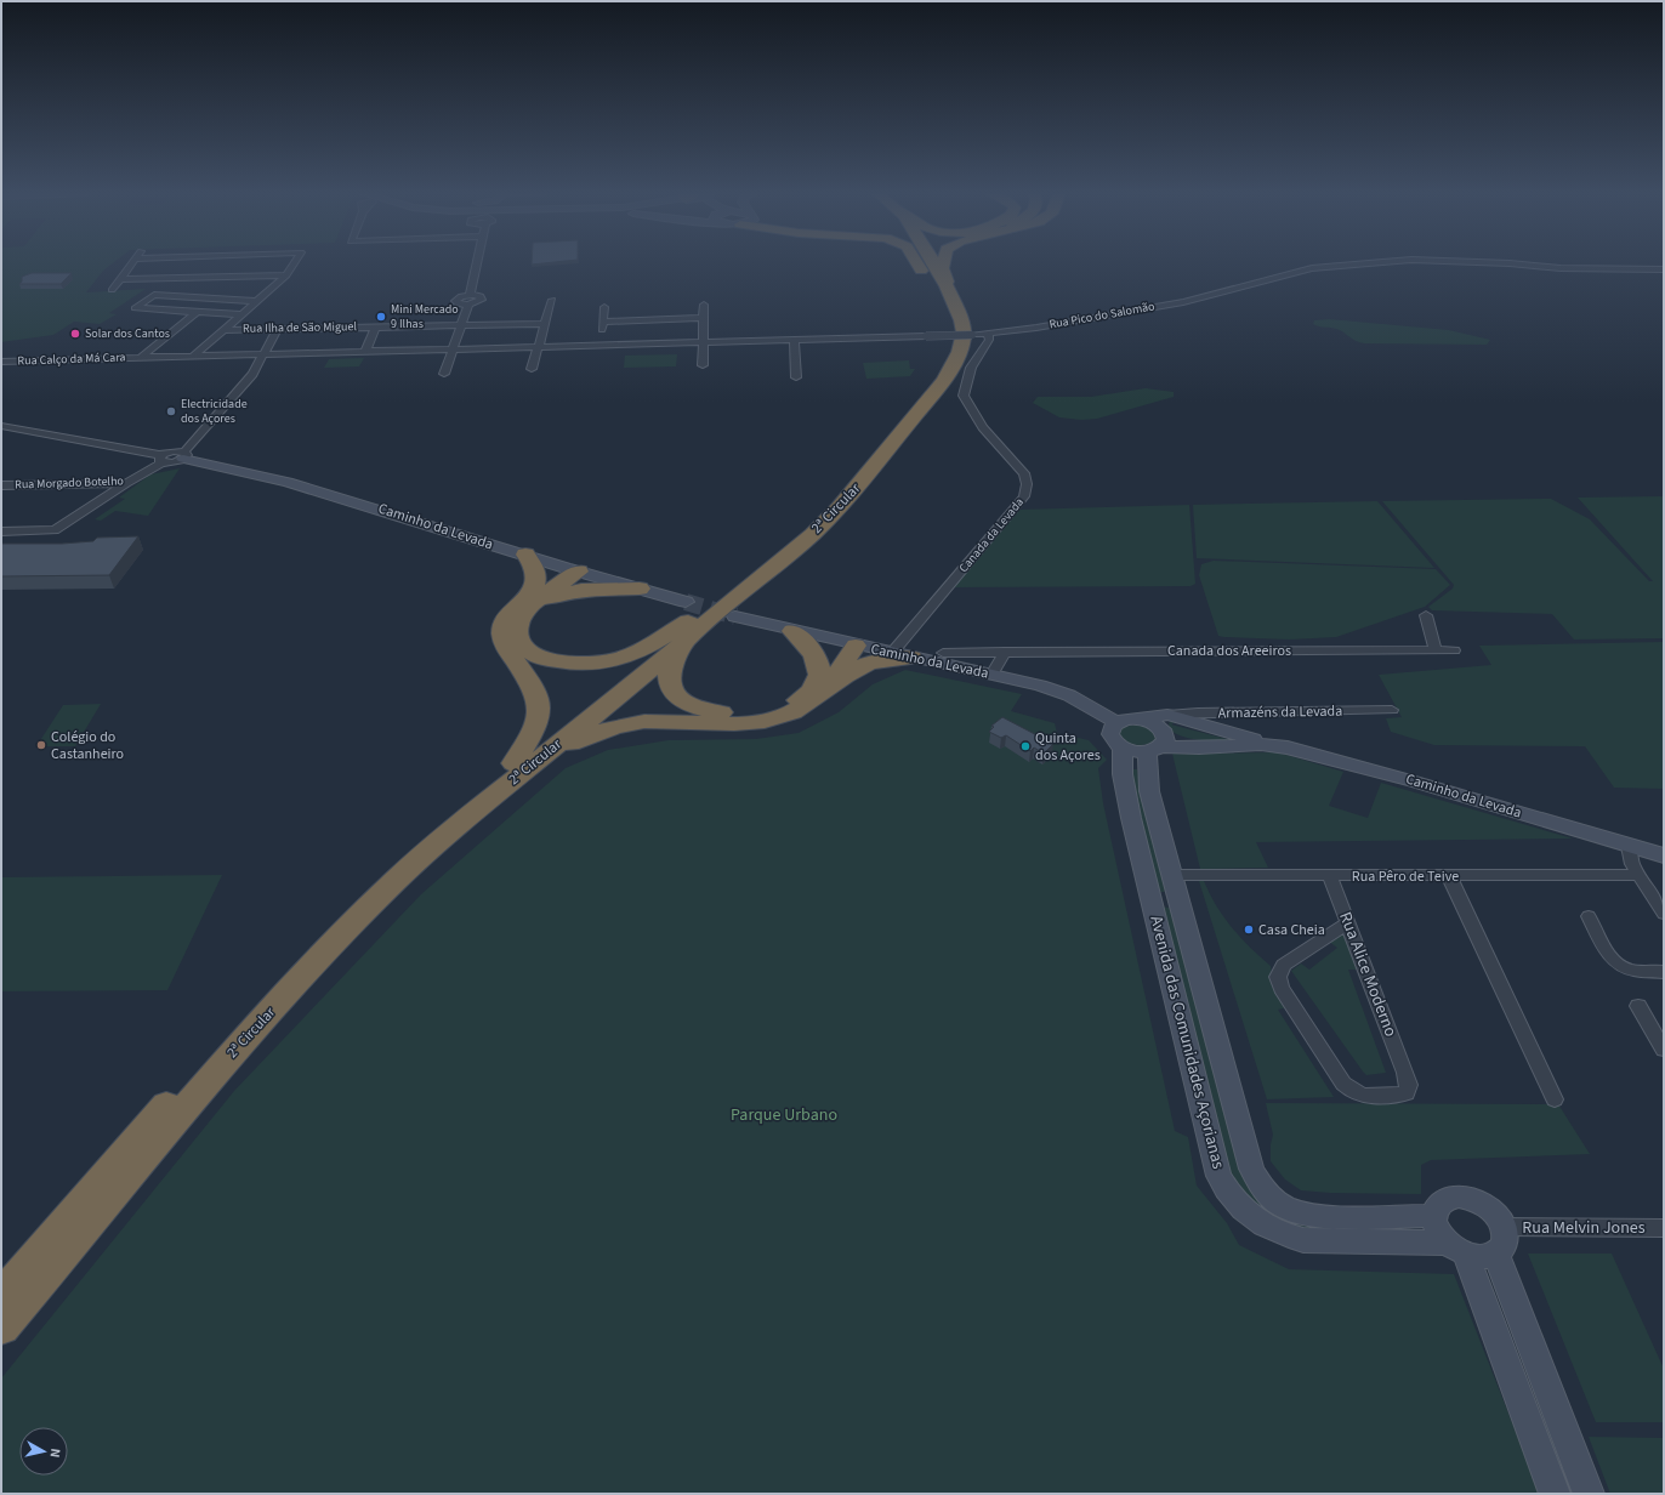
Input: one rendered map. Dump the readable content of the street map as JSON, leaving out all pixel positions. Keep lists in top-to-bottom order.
{
  "streets": {
    "highway": ["2ª Circular"],
    "street": [
      "Rua Pico do Salomão",
      "Rua Ilha de São Miguel",
      "Rua Calço da Má Cara",
      "Rua Morgado Botelho",
      "Caminho da Levada",
      "Canada da Levada",
      "Canada dos Areeiros",
      "Armazéns da Levada",
      "Rua Pêro de Teive",
      "Rua Alice Moderno",
      "Avenida das Comunidades Açorianas",
      "Rua Melvin Jones"
    ]
  },
  "crossings": [
    ["Rua Pico do Salomão", "Rua Calço da Má Cara"],
    ["Rua Pico do Salomão", "Canada da Levada"],
    ["2ª Circular", "Caminho da Levada"],
    ["Caminho da Levada", "Canada da Levada"],
    ["Caminho da Levada", "Armazéns da Levada"],
    ["Caminho da Levada", "Avenida das Comunidades Açorianas"],
    ["Armazéns da Levada", "Avenida das Comunidades Açorianas"],
    ["Rua Pêro de Teive", "Rua Alice Moderno"],
    ["Rua Pêro de Teive", "Avenida das Comunidades Açorianas"],
    ["Avenida das Comunidades Açorianas", "Rua Melvin Jones"]
  ],
  "parks": ["Parque Urbano"],
  "places": [
    "Mini Mercado 9 Ilhas",
    "Solar dos Cantos",
    "Electricidade dos Açores",
    "Colégio do Castanheiro",
    "Quinta dos Açores",
    "Casa Cheia"
  ],
  "north": "right"
}
